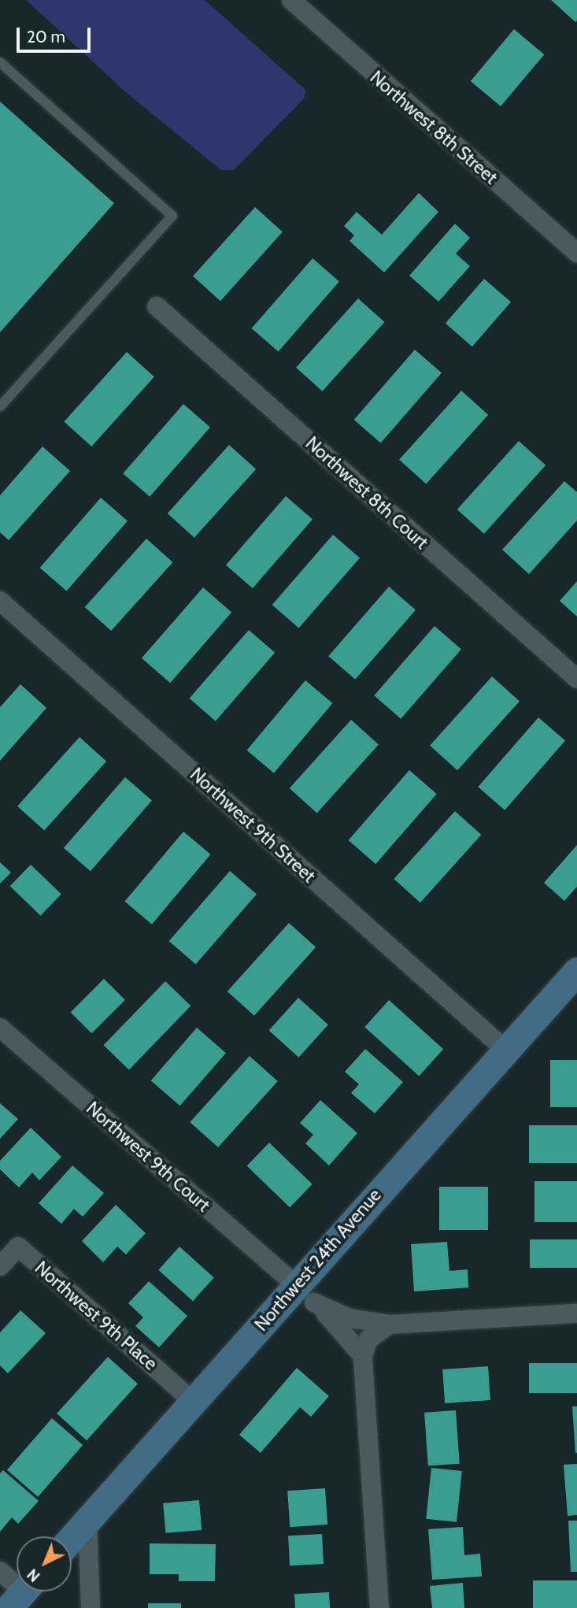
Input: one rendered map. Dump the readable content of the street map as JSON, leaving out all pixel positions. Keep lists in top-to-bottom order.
{
  "streets": {
    "street": [
      "Northwest 8th Street",
      "Northwest 8th Court",
      "Northwest 9th Street",
      "Northwest 9th Court",
      "Northwest 24th Avenue",
      "Northwest 9th Place"
    ]
  },
  "crossings": [
    ["Northwest 9th Street", "Northwest 24th Avenue"],
    ["Northwest 9th Court", "Northwest 24th Avenue"],
    ["Northwest 24th Avenue", "Northwest 9th Place"]
  ],
  "scale_bar": "20 m",
  "north": "bottom left"
}
